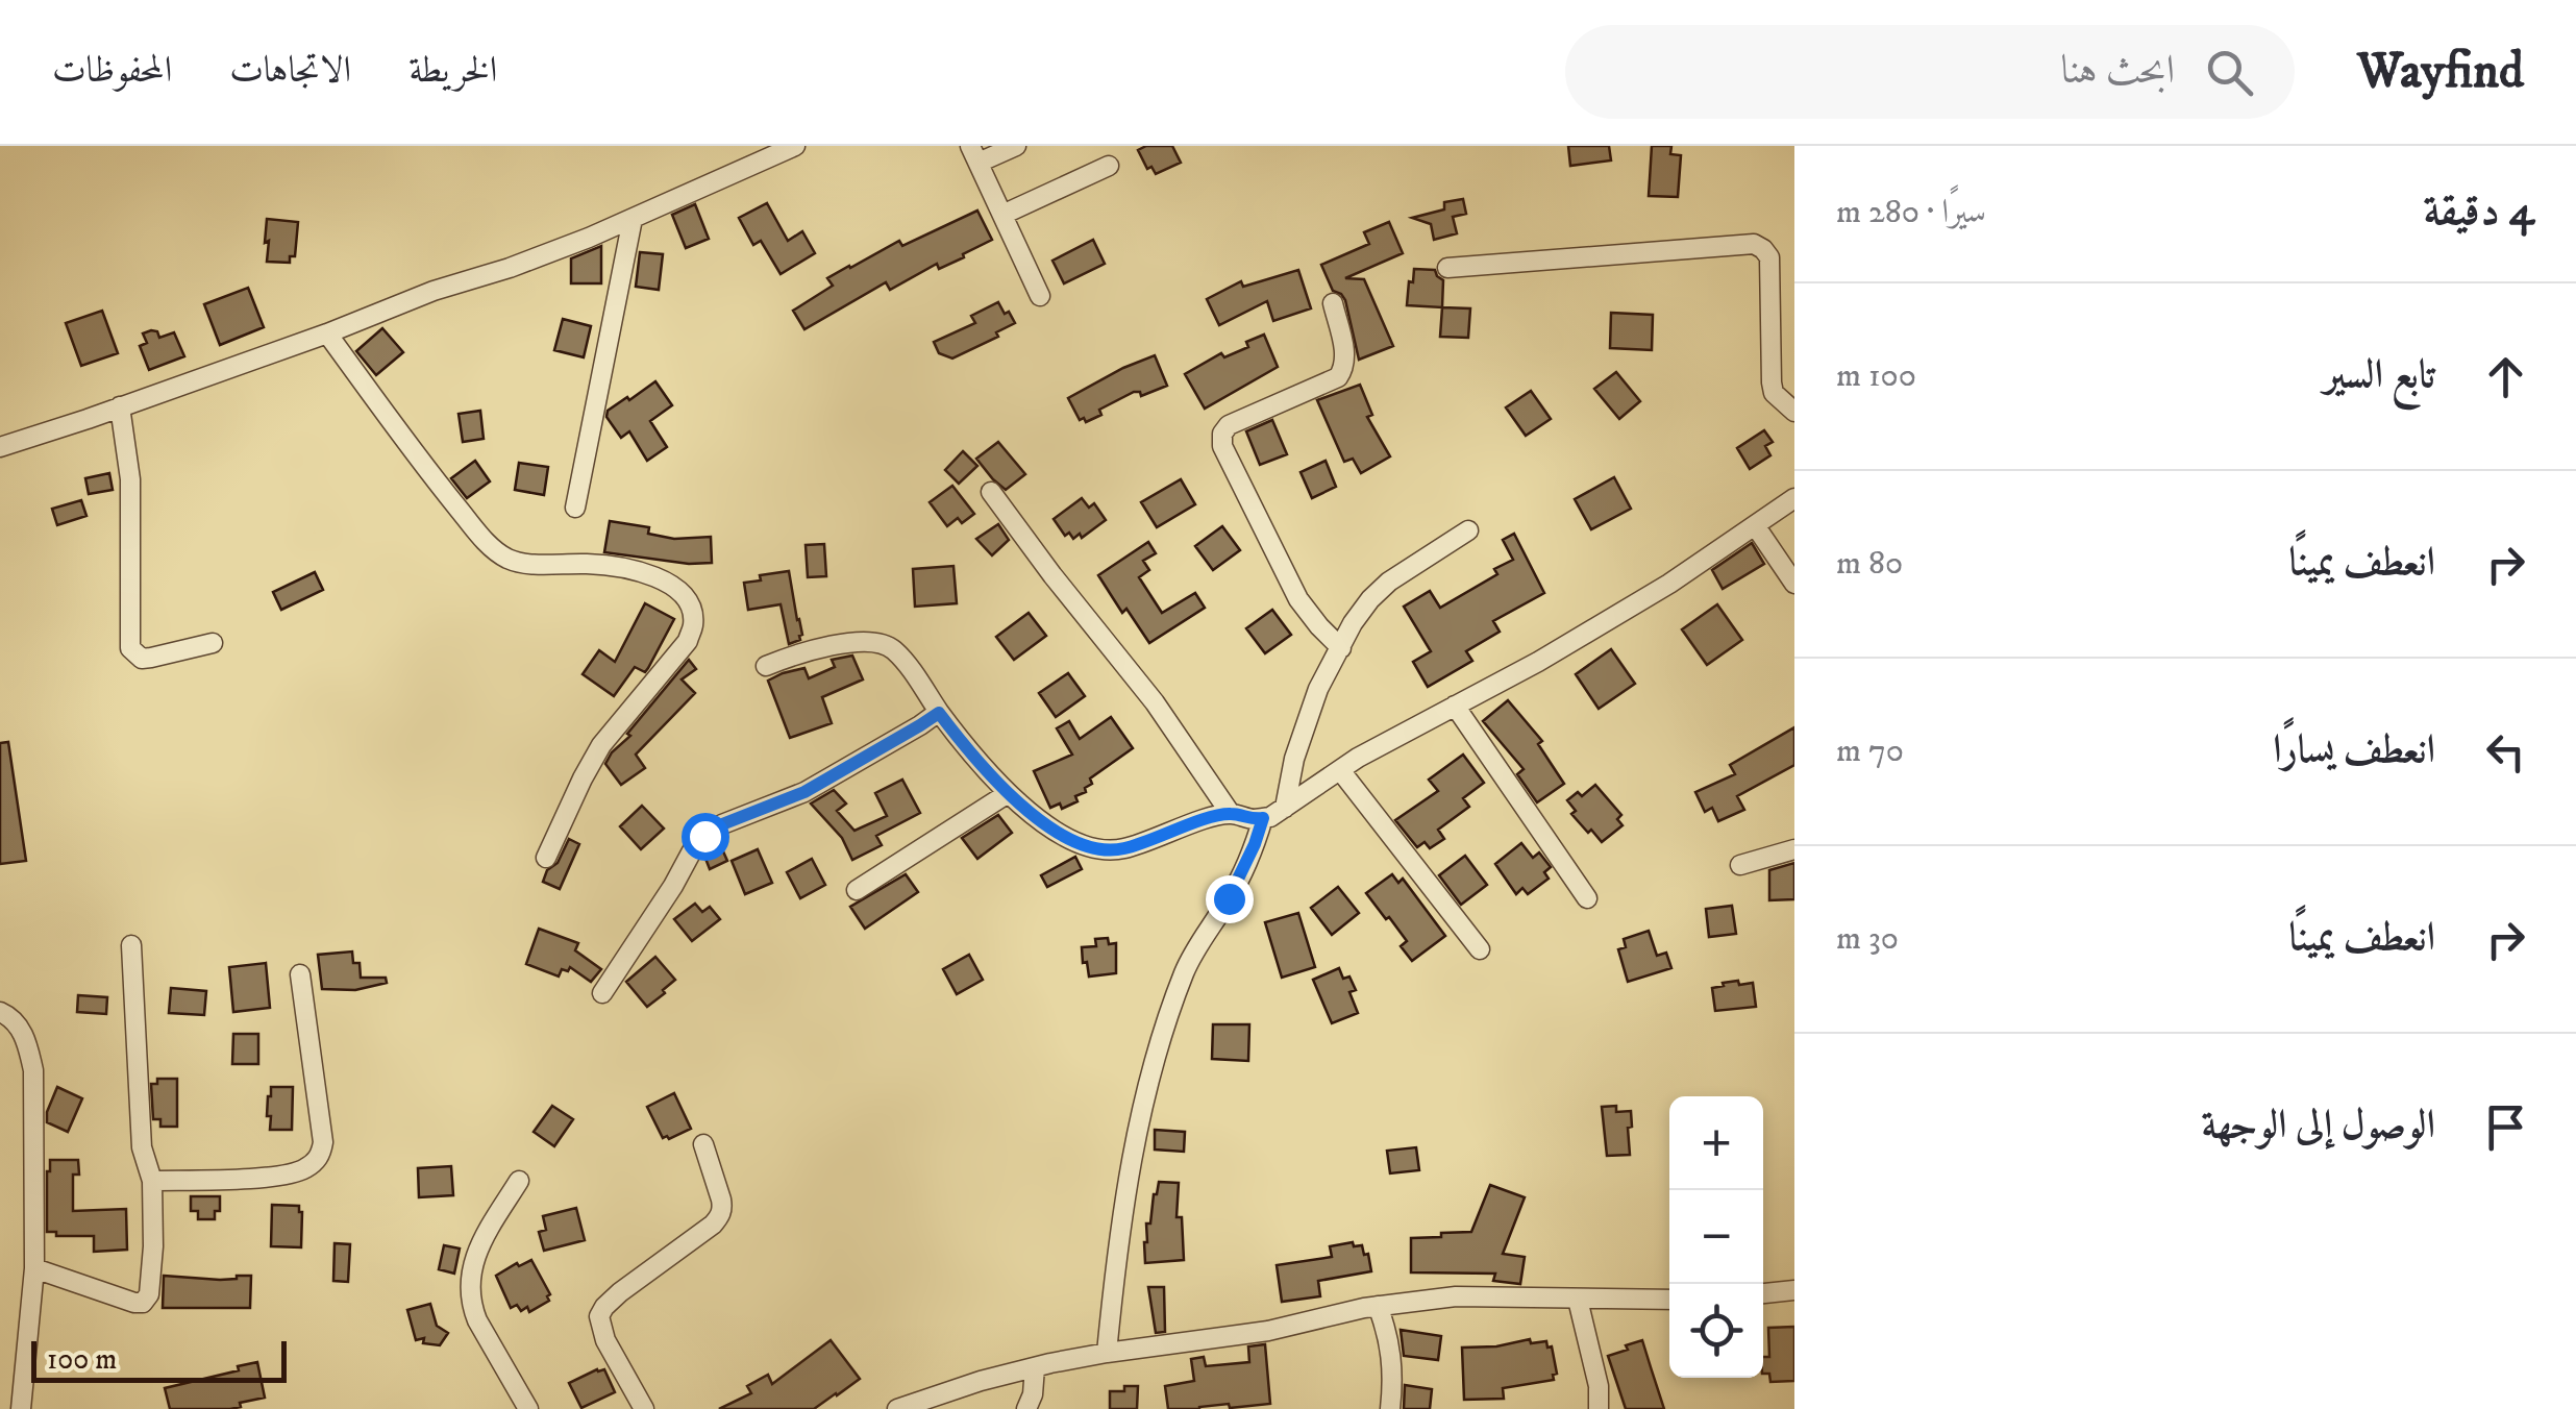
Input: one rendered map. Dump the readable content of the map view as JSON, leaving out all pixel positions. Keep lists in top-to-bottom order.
{
  "scale_bar": "100 m",
  "page": {
    "header": "Wayfind",
    "search": "ابحث هنا",
    "nav": ["الخريطة", "الاتجاهات", "المحفوظات"],
    "heading": ["4 دقيقة", "سيرًا · 280 m"],
    "list": [
      ["تابع السير", "100 m"],
      ["انعطف يمينًا", "80 m"],
      ["انعطف يسارًا", "70 m"],
      ["انعطف يمينًا", "30 m"],
      "الوصول إلى الوجهة"
    ],
    "map_buttons": ["+", "−"],
    "scale": "100 m"
  }
}
